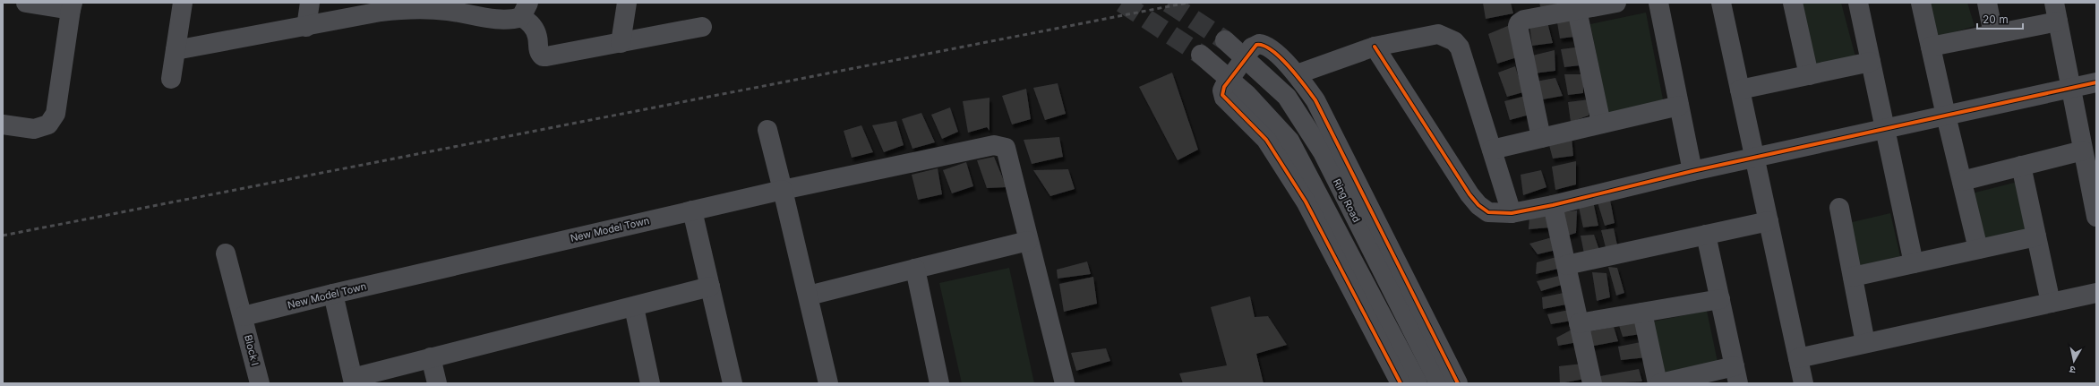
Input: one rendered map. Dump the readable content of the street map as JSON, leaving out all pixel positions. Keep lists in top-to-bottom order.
{
  "streets": {
    "street": ["Ring Road", "New Model Town", "Block I"]
  },
  "crossings": [
    ["New Model Town", "Block I"]
  ],
  "scale_bar": "20 m",
  "north": "bottom"
}
